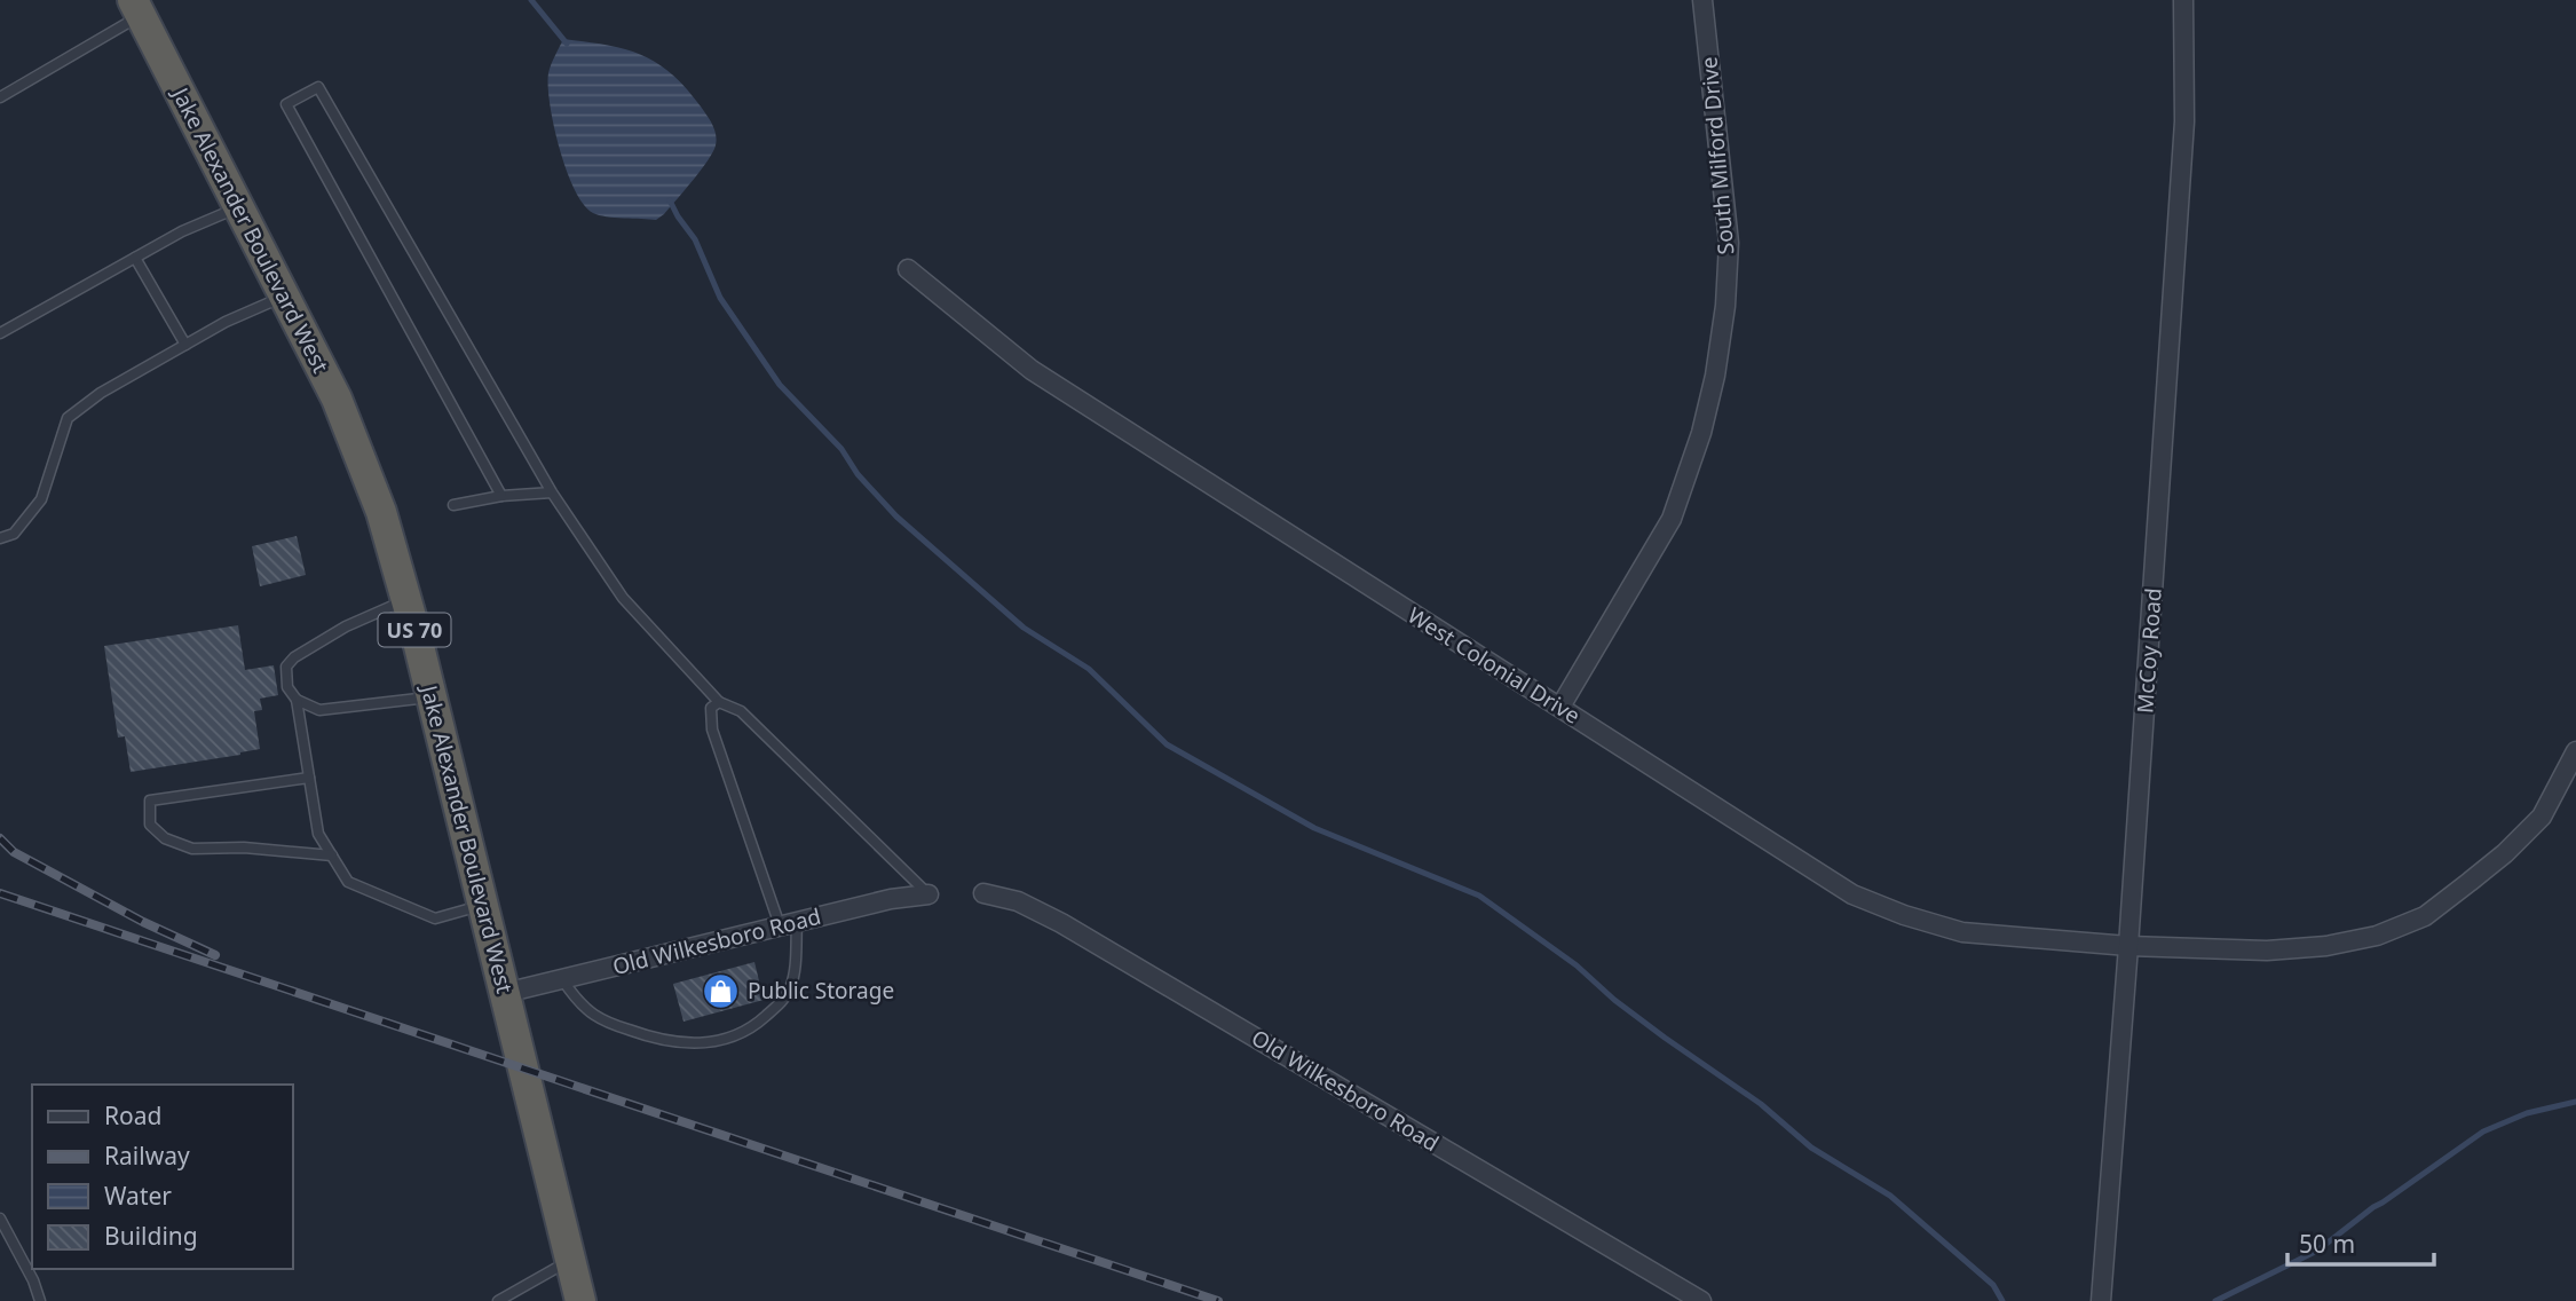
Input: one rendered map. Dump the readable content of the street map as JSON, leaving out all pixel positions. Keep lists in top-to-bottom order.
{
  "streets": {
    "highway": ["Jake Alexander Boulevard West", "US 70"],
    "street": [
      "South Milford Drive",
      "McCoy Road",
      "West Colonial Drive",
      "Old Wilkesboro Road"
    ]
  },
  "crossings": [
    ["South Milford Drive", "West Colonial Drive"],
    ["Jake Alexander Boulevard West", "Old Wilkesboro Road"],
    ["McCoy Road", "West Colonial Drive"]
  ],
  "places": {
    "shop": ["Public Storage"]
  },
  "legend": [
    "Road",
    "Railway",
    "Water",
    "Building"
  ],
  "scale_bar": "50 m"
}
